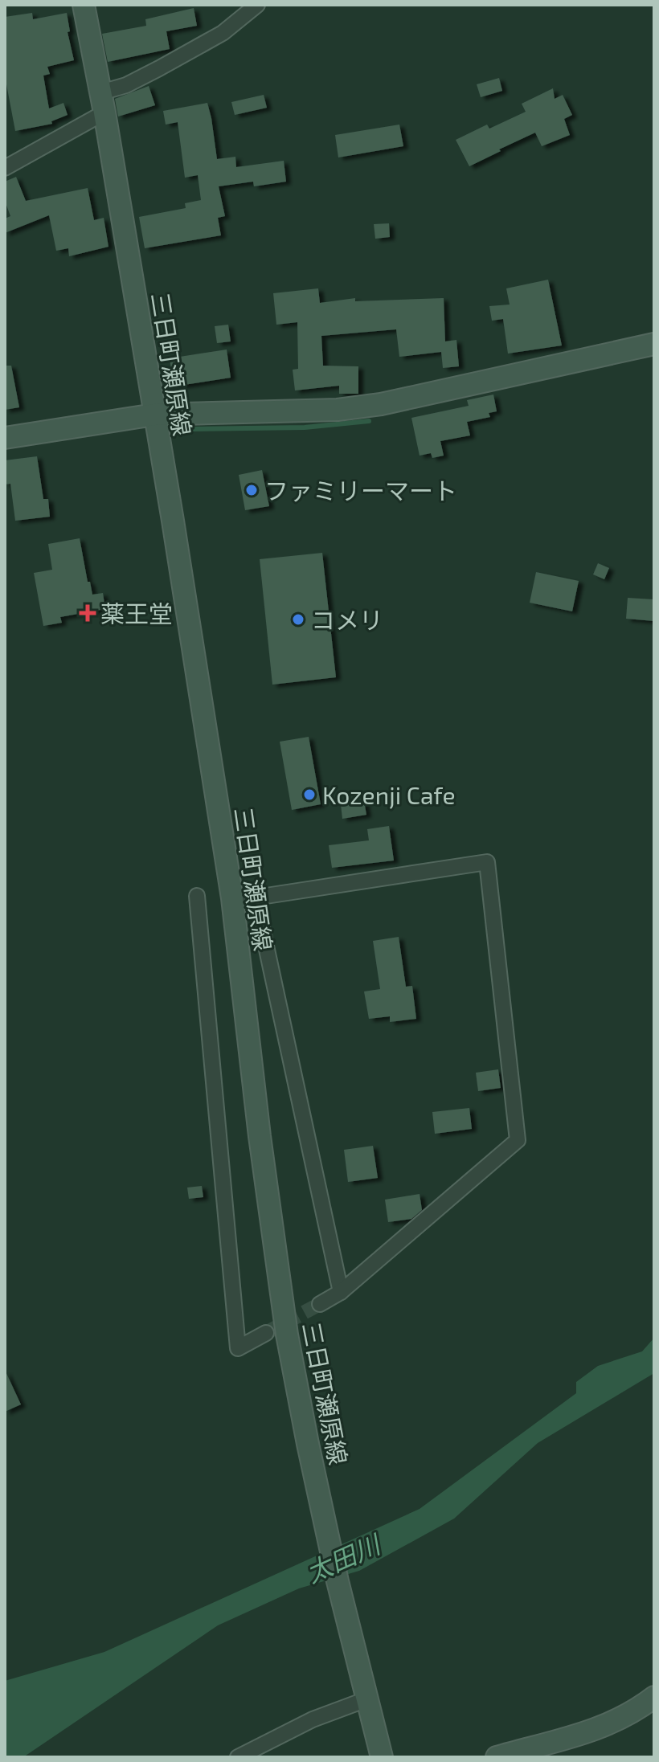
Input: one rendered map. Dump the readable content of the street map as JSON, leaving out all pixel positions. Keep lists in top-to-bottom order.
{
  "streets": {
    "main road": ["三日町瀬原線"]
  },
  "water": ["太田川"],
  "places": {
    "other": ["ファミリーマート", "コメリ", "Kozenji Cafe"],
    "health": ["薬王堂"]
  }
}
